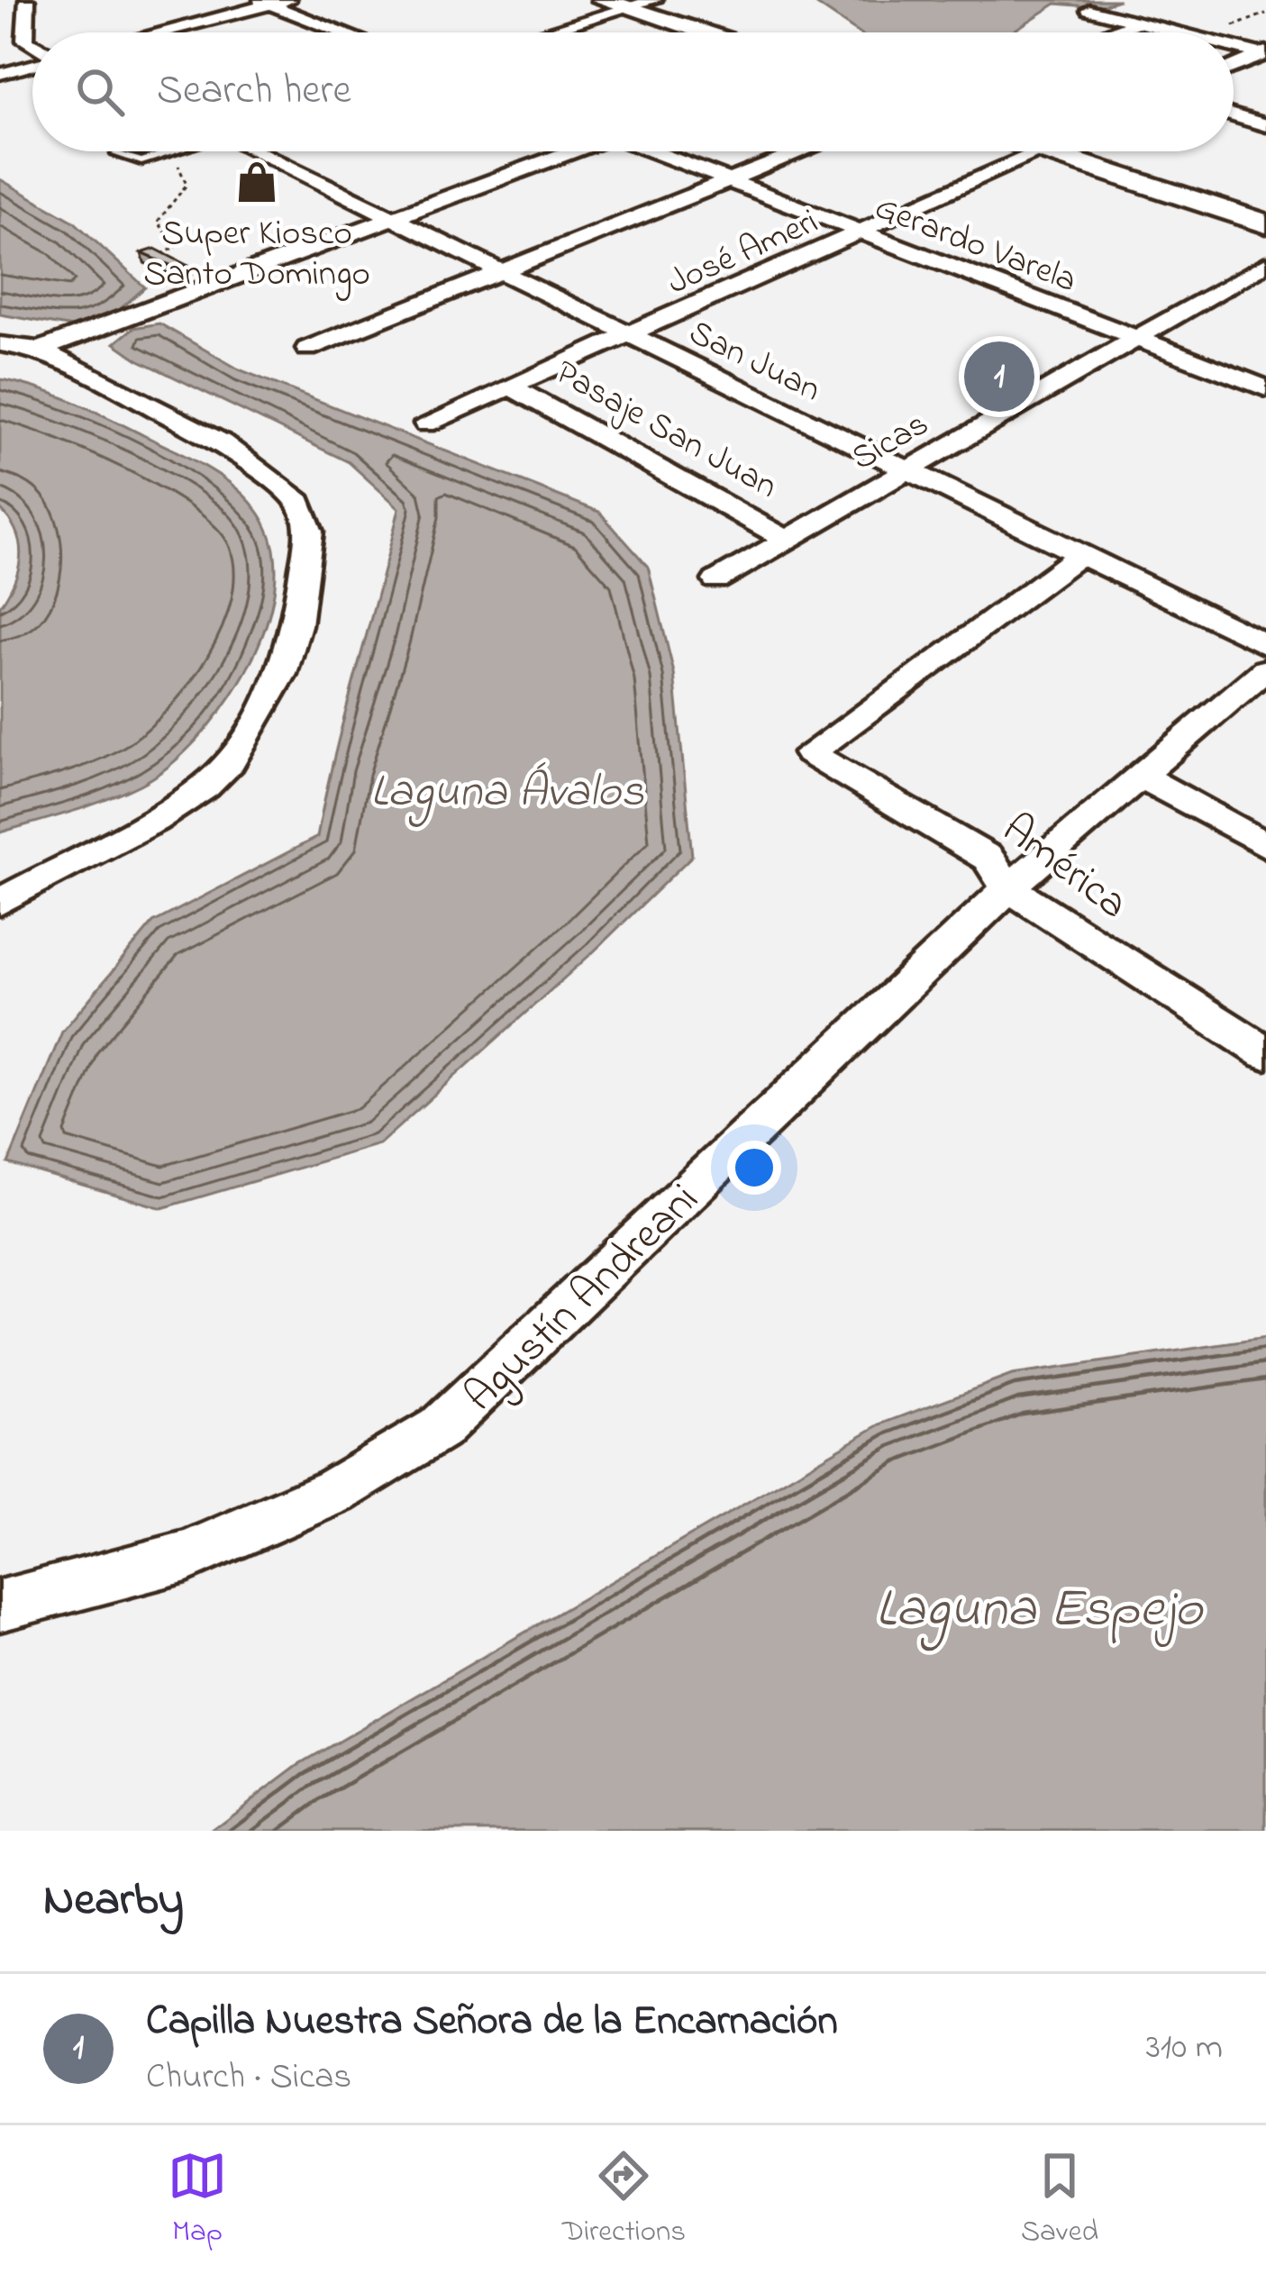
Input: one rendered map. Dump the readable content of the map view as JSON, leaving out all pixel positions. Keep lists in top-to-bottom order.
{
  "streets": {
    "street": [
      "Gerardo Varela",
      "José Ameri",
      "San Juan",
      "Pasaje San Juan",
      "Sicas",
      "América",
      "Agustín Andreani"
    ]
  },
  "crossings": [
    ["Gerardo Varela", "José Ameri"],
    ["Gerardo Varela", "Sicas"],
    ["José Ameri", "San Juan"],
    ["José Ameri", "Pasaje San Juan"],
    ["San Juan", "Sicas"],
    ["San Juan", "América"],
    ["Pasaje San Juan", "Sicas"],
    ["América", "Agustín Andreani"]
  ],
  "water": ["Laguna Ávalos", "Laguna Espejo"],
  "places": {
    "shop": ["Super Kiosco Santo Domingo"]
  },
  "page": {
    "search": "Search here",
    "pins": "1",
    "heading": "Nearby",
    "list": [
      {
        "mark": "1",
        "name": "Capilla Nuestra Señora de la Encarnación",
        "note": "Church · Sicas",
        "value": "310 m"
      }
    ],
    "nav": ["Map", "Directions", "Saved"]
  }
}
